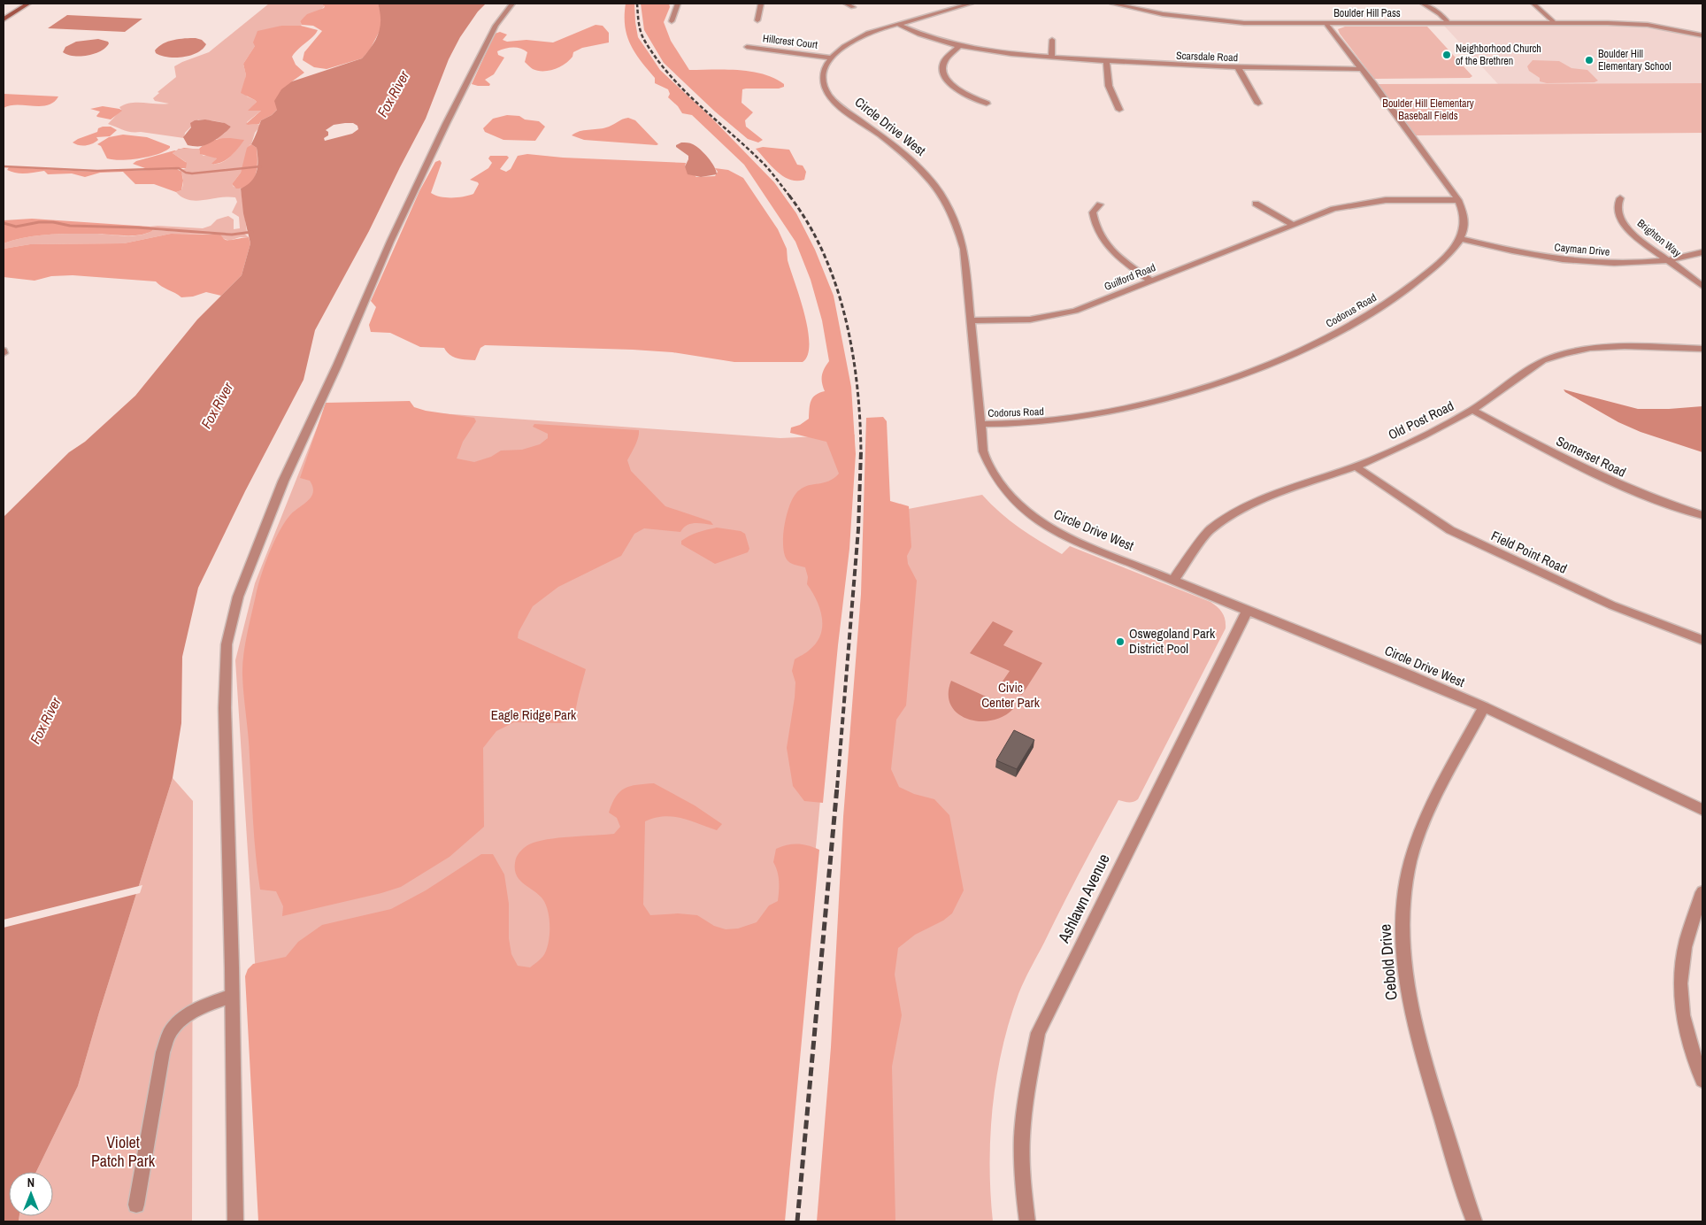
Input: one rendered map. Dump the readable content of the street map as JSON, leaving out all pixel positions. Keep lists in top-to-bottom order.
{
  "streets": {
    "street": [
      "Boulder Hill Pass",
      "Hillcrest Court",
      "Scarsdale Road",
      "Circle Drive West",
      "Brighton Way",
      "Cayman Drive",
      "Guilford Road",
      "Codorus Road",
      "Old Post Road",
      "Somerset Road",
      "Field Point Road",
      "Ashlawn Avenue",
      "Cebold Drive"
    ]
  },
  "crossings": [
    ["Hillcrest Court", "Circle Drive West"],
    ["Circle Drive West", "Guilford Road"],
    ["Circle Drive West", "Codorus Road"],
    ["Circle Drive West", "Old Post Road"],
    ["Circle Drive West", "Ashlawn Avenue"],
    ["Circle Drive West", "Cebold Drive"],
    ["Brighton Way", "Cayman Drive"],
    ["Cayman Drive", "Codorus Road"],
    ["Old Post Road", "Somerset Road"],
    ["Old Post Road", "Field Point Road"]
  ],
  "water": ["Fox River"],
  "parks": [
    "Boulder Hill Elementary Baseball Fields",
    "Civic Center Park",
    "Eagle Ridge Park",
    "Violet Patch Park"
  ],
  "places": ["Neighborhood Church of the Brethren", "Boulder Hill Elementary School", "Oswegoland Park District Pool"],
  "north": "top"
}
